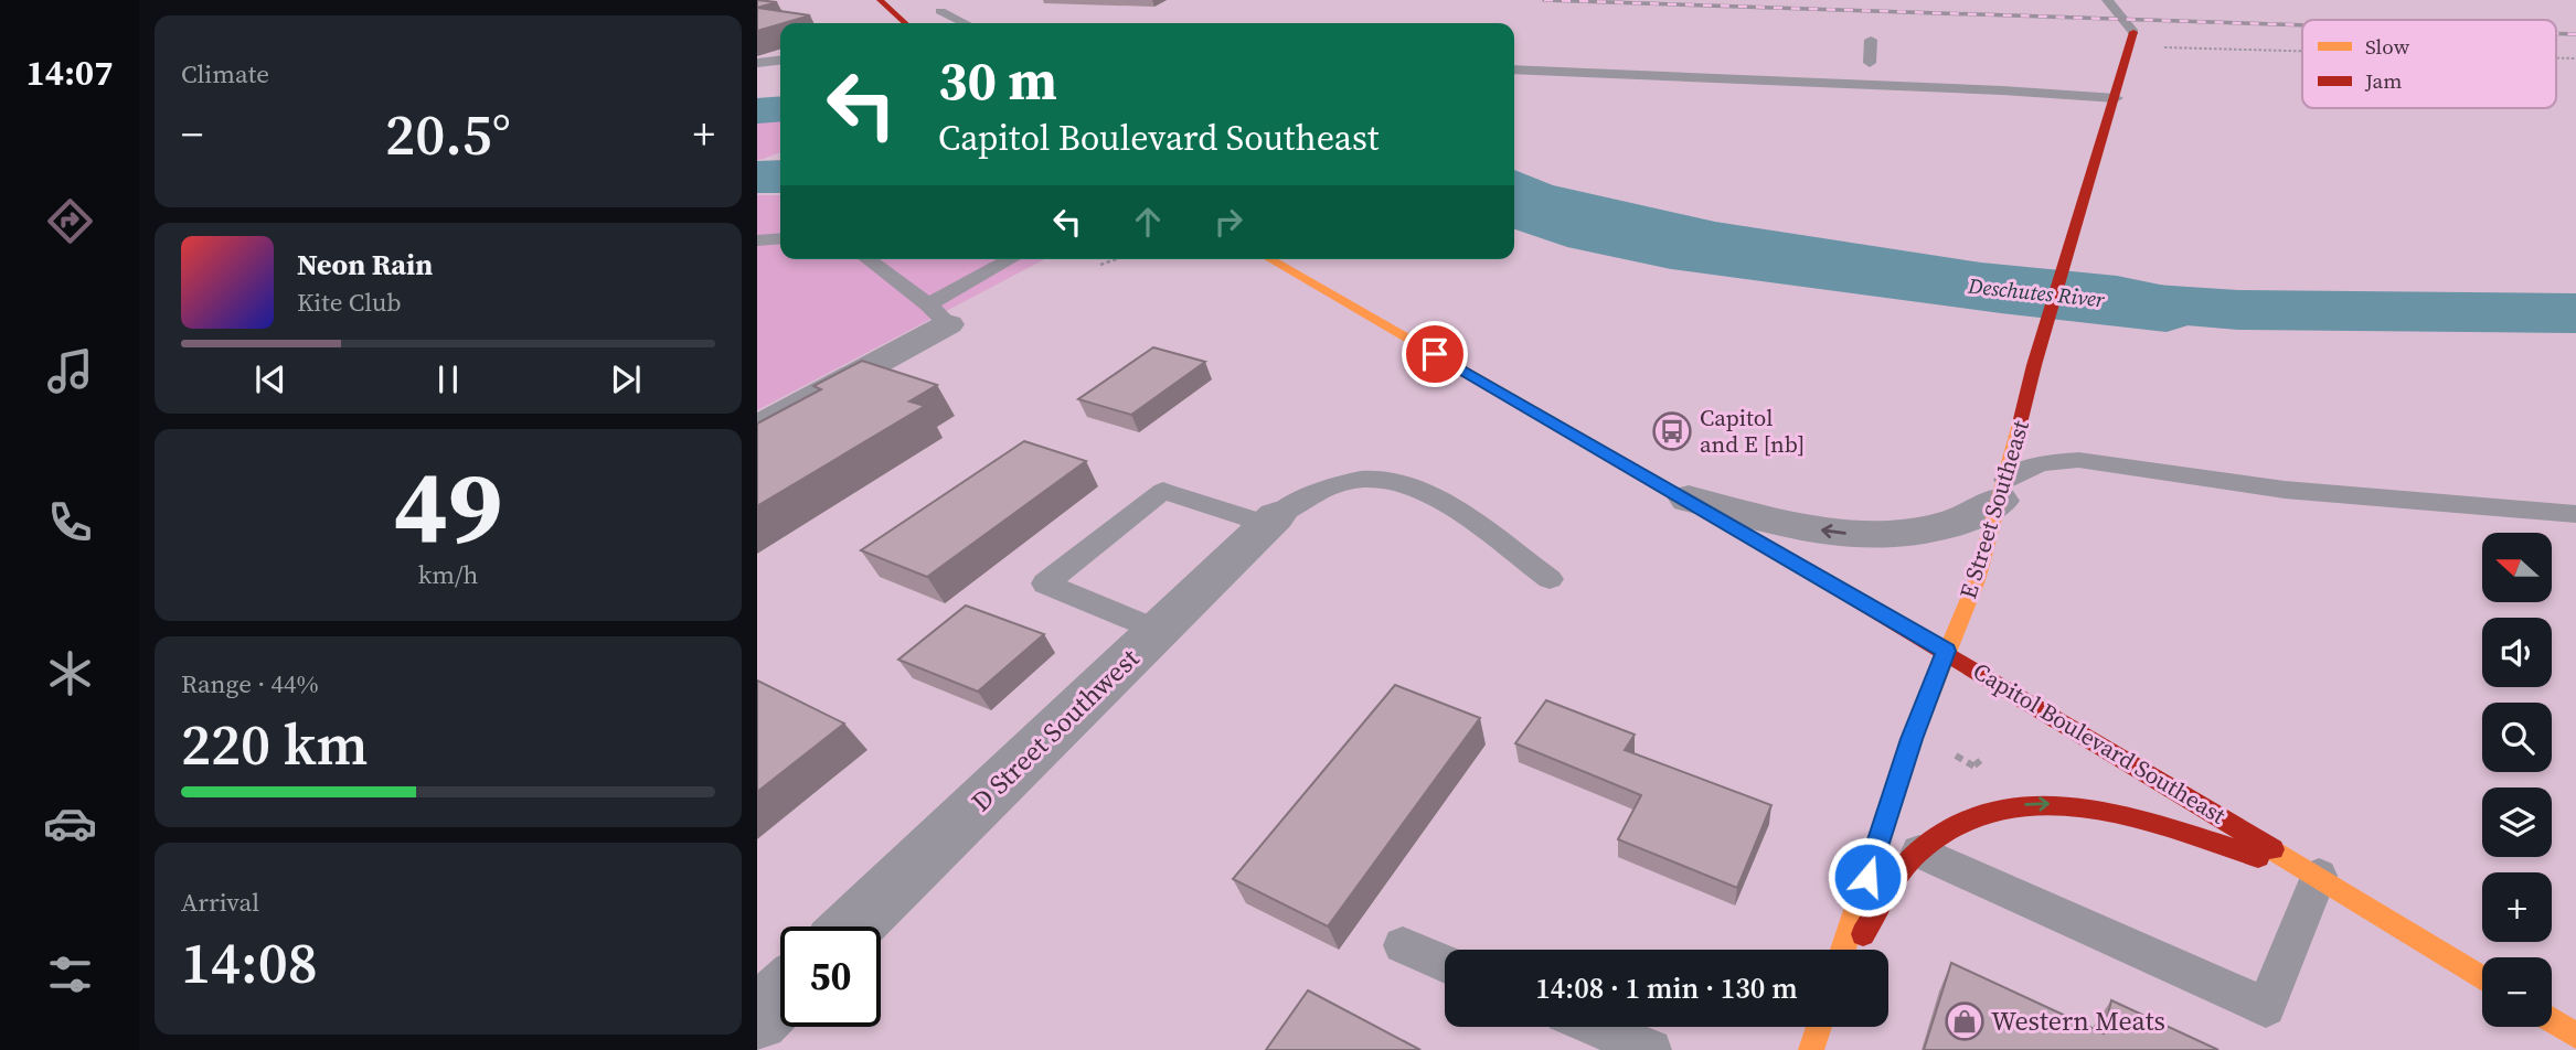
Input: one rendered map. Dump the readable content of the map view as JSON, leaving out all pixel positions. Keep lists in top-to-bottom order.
{
  "streets": {
    "main road": ["E Street Southeast", "Capitol Boulevard Southeast"],
    "street": ["D Street Southwest"]
  },
  "crossings": [
    ["E Street Southeast", "Capitol Boulevard Southeast"]
  ],
  "water": ["Deschutes River"],
  "places": {
    "bus stop": ["Capitol and E [nb]"],
    "shop": ["Western Meats"]
  },
  "legend": ["Slow", "Jam"],
  "north": "left",
  "page": {
    "tabs": "14:07",
    "tile": [
      "Climate",
      ["49", "km/h"],
      ["Range · 44%", "220 km"],
      ["Arrival", "14:08"]
    ],
    "turn": ["30 m", "Capitol Boulevard Southeast"],
    "heat": ["−", "20.5°", "+"],
    "song": ["Neon Rain", "Kite Club"],
    "map_buttons": ["+", "−"],
    "limit": "50",
    "trip": "14:08 · 1 min · 130 m"
  }
}
